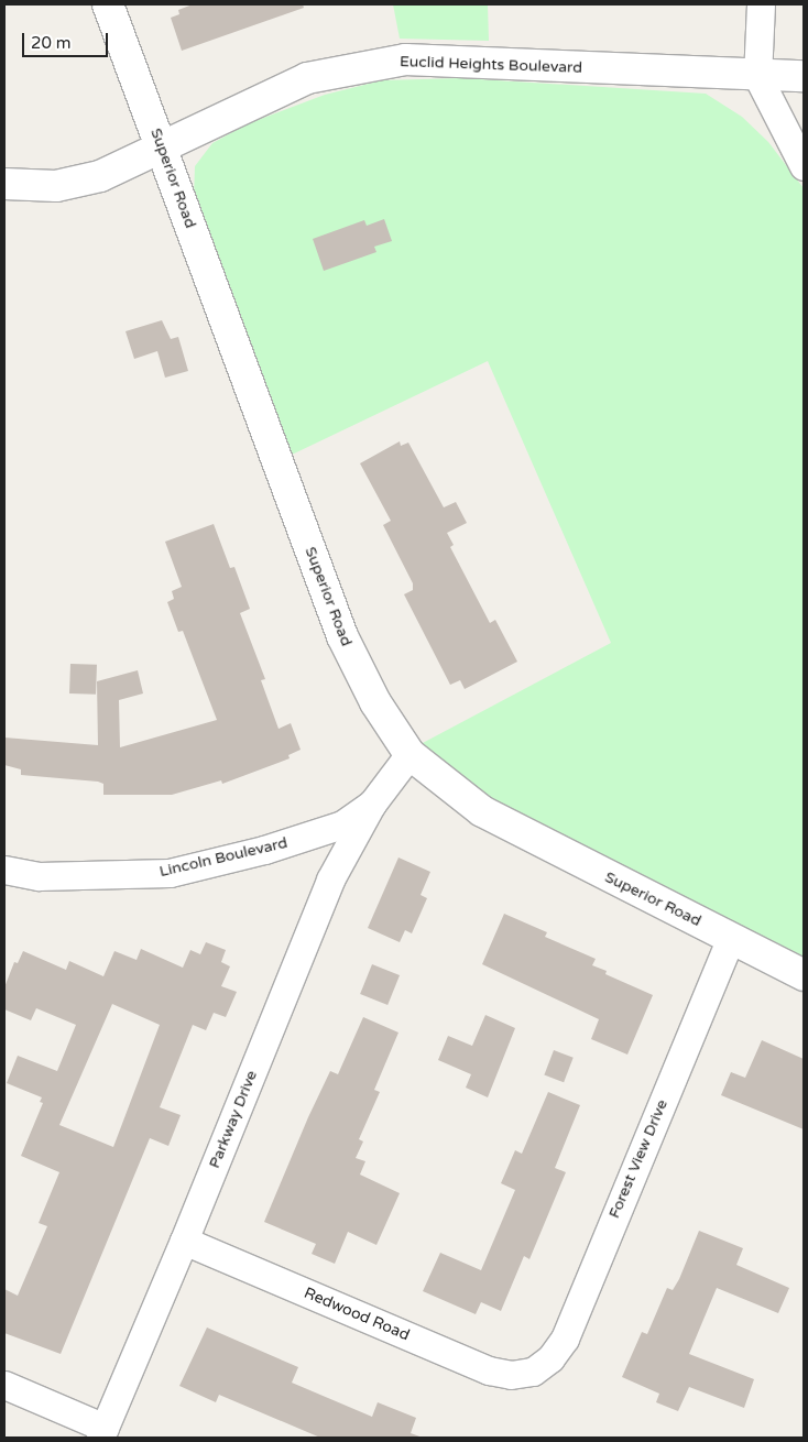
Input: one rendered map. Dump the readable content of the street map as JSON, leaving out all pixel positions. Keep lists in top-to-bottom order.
{
  "streets": {
    "street": [
      "Euclid Heights Boulevard",
      "Superior Road",
      "Lincoln Boulevard",
      "Parkway Drive",
      "Forest View Drive",
      "Redwood Road"
    ]
  },
  "crossings": [
    ["Euclid Heights Boulevard", "Superior Road"],
    ["Superior Road", "Lincoln Boulevard"],
    ["Superior Road", "Forest View Drive"],
    ["Lincoln Boulevard", "Parkway Drive"],
    ["Parkway Drive", "Redwood Road"],
    ["Forest View Drive", "Redwood Road"]
  ],
  "scale_bar": "20 m"
}
